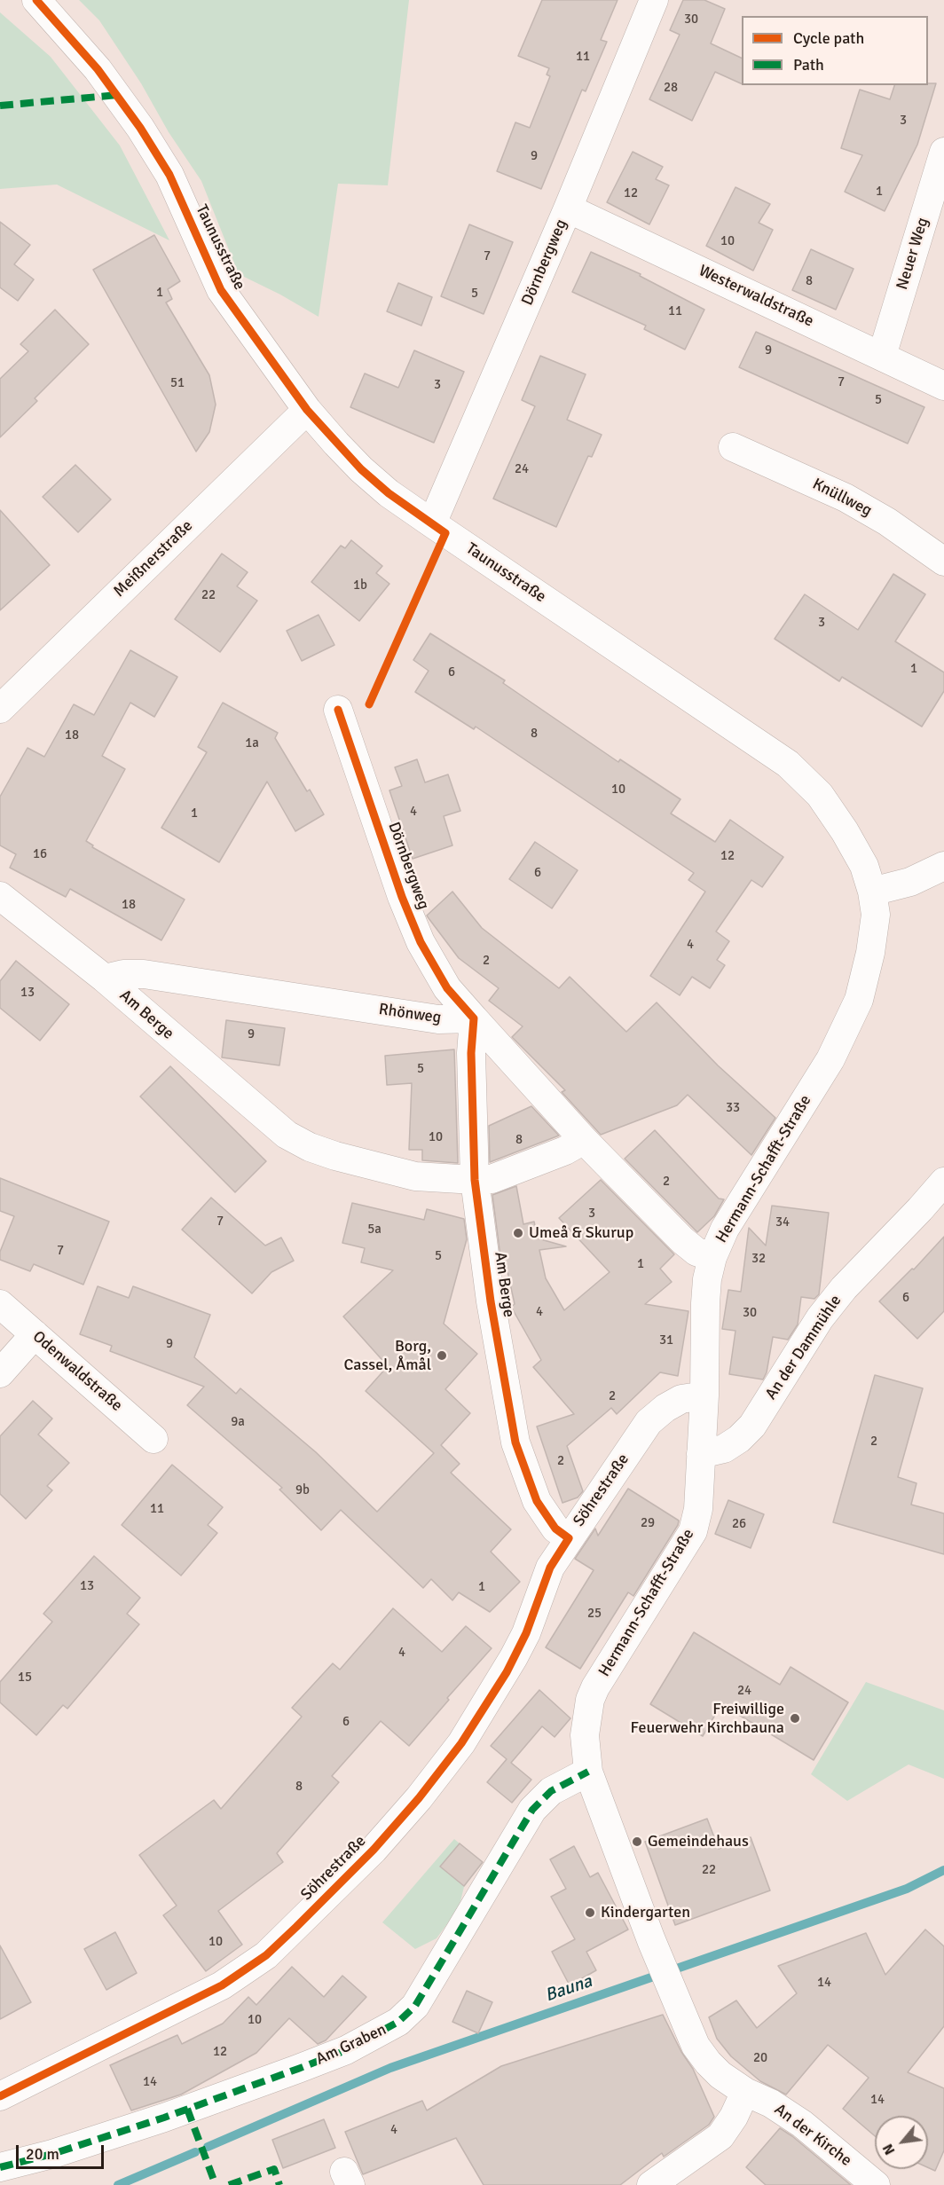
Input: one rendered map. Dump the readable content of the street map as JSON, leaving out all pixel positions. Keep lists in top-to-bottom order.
{
  "streets": {
    "street": [
      "Taunusstraße",
      "Neuer Weg",
      "Dörnbergweg",
      "Westerwaldstraße",
      "Knüllweg",
      "Meißnerstraße",
      "Rhönweg",
      "Am Berge",
      "Hermann-Schafft-Straße",
      "An der Dammühle",
      "Odenwaldstraße",
      "Söhrestraße",
      "Am Graben",
      "An der Kirche"
    ]
  },
  "crossings": [
    ["Taunusstraße", "Dörnbergweg"],
    ["Taunusstraße", "Meißnerstraße"],
    ["Taunusstraße", "Hermann-Schafft-Straße"],
    ["Neuer Weg", "Westerwaldstraße"],
    ["Dörnbergweg", "Westerwaldstraße"],
    ["Dörnbergweg", "Rhönweg"],
    ["Dörnbergweg", "Am Berge"],
    ["Rhönweg", "Am Berge"],
    ["Am Berge", "Söhrestraße"],
    ["Hermann-Schafft-Straße", "An der Dammühle"],
    ["Hermann-Schafft-Straße", "Söhrestraße"],
    ["Hermann-Schafft-Straße", "Am Graben"],
    ["Hermann-Schafft-Straße", "An der Kirche"]
  ],
  "water": ["Bauna"],
  "places": [
    "Umeå & Skurup",
    "Borg, Cassel, Åmål",
    "Freiwillige Feuerwehr Kirchbauna",
    "Gemeindehaus",
    "Kindergarten"
  ],
  "house_numbers": [
    "30",
    "11",
    "28",
    "3",
    "9",
    "1",
    "12",
    "10",
    "7",
    "8",
    "1",
    "5",
    "11",
    "9",
    "7",
    "51",
    "3",
    "5",
    "24",
    "1b",
    "22",
    "3",
    "1",
    "6",
    "8",
    "18",
    "1a",
    "10",
    "4",
    "1",
    "16",
    "12",
    "6",
    "18",
    "4",
    "2",
    "13",
    "9",
    "5",
    "33",
    "10",
    "8",
    "2",
    "3",
    "7",
    "34",
    "5a",
    "7",
    "5",
    "32",
    "1",
    "6",
    "4",
    "30",
    "31",
    "9",
    "2",
    "9a",
    "2",
    "2",
    "9b",
    "11",
    "29",
    "26",
    "13",
    "1",
    "25",
    "4",
    "15",
    "24",
    "6",
    "8",
    "22",
    "10",
    "14",
    "10",
    "12",
    "20",
    "14",
    "14",
    "4"
  ],
  "legend": ["Cycle path", "Path"],
  "scale_bar": "20 m",
  "north": "bottom left"
}
